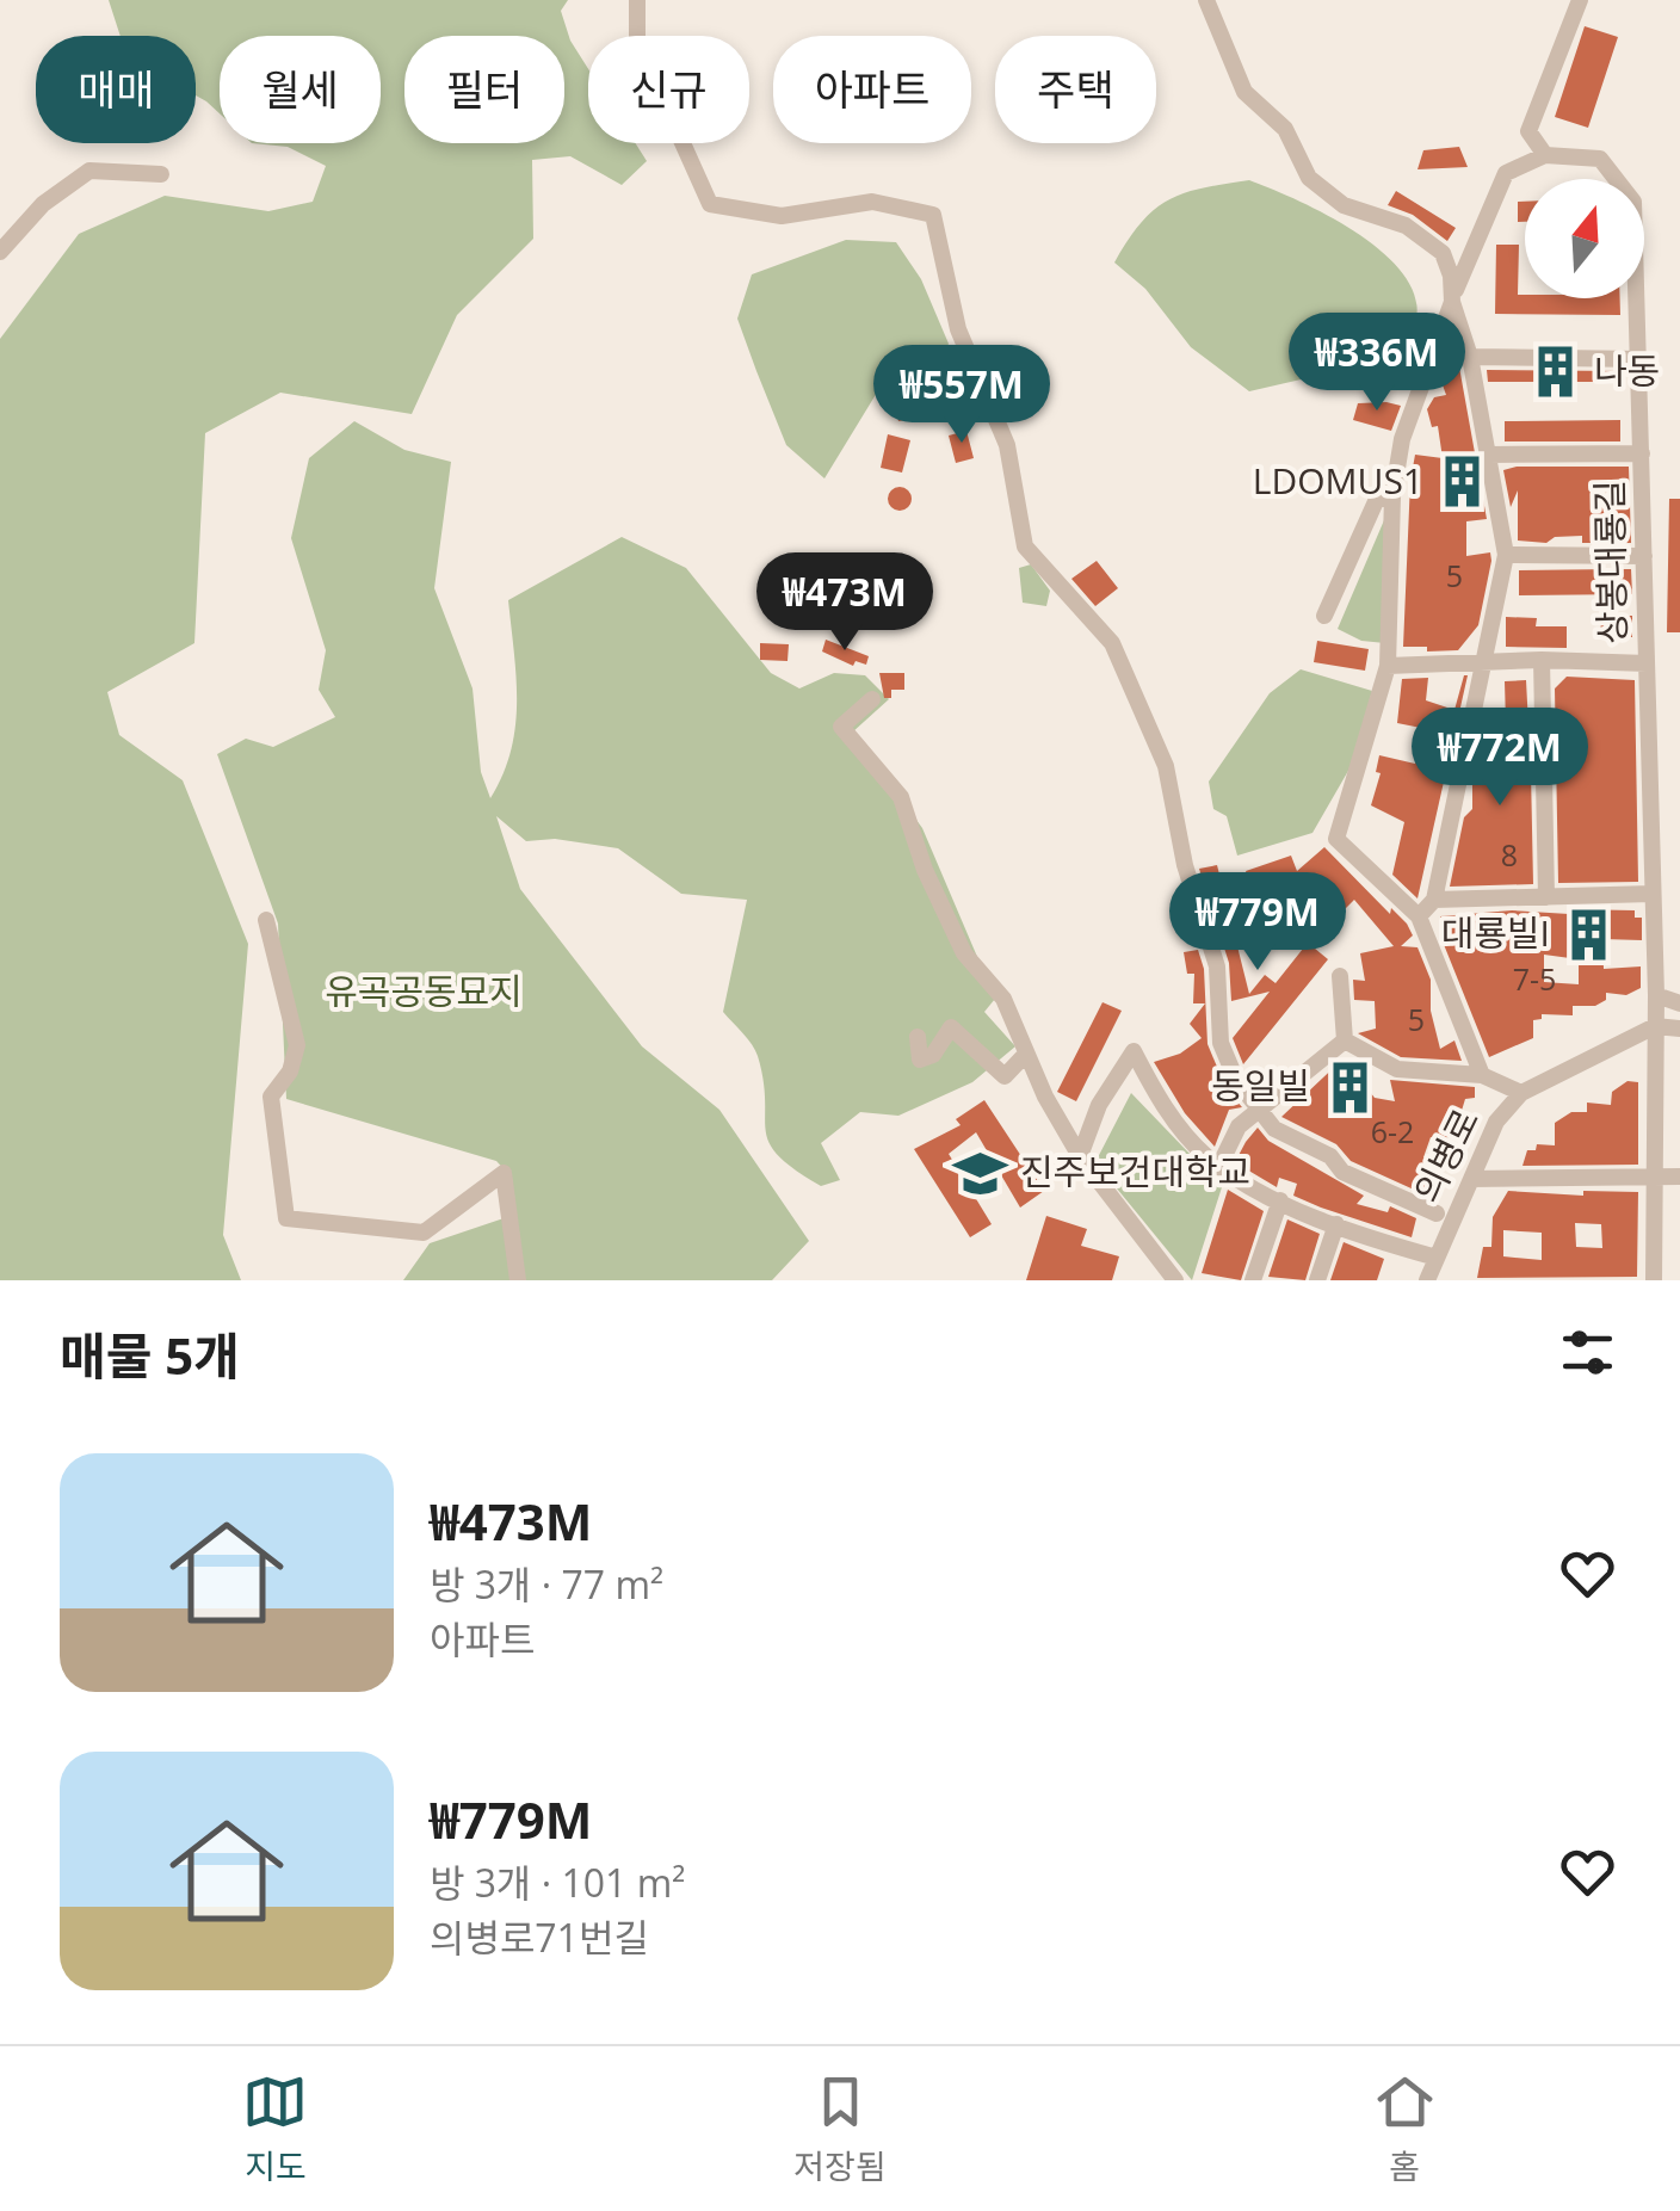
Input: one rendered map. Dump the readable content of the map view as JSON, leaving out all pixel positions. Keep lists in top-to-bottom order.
{
  "streets": {
    "street": ["상봉대룡길", "의병로"]
  },
  "crossings": [
    ["상봉대룡길", "의병로"]
  ],
  "parks": ["유곡공동묘지"],
  "places": {
    "building": [
      "나동",
      "LDOMUS1",
      "대룡빌I",
      "동일빌"
    ],
    "school or university": ["진주보건대학교"]
  },
  "house_numbers": [
    "5",
    "8",
    "7-5",
    "5",
    "6-2"
  ],
  "north": "top",
  "page": {
    "chip": [
      "매매",
      "월세",
      "필터",
      "신규",
      "아파트",
      "주택"
    ],
    "price": [
      "₩336M",
      "₩557M",
      "₩473M",
      "₩772M",
      "₩779M"
    ],
    "heading": "매물 5개",
    "list": [
      {
        "name": "₩473M",
        "note": "방 3개 · 77 m² · 아파트"
      },
      {
        "name": "₩779M",
        "note": "방 3개 · 101 m² · 의병로71번길"
      }
    ],
    "tabs": ["지도", "저장됨", "홈"]
  }
}
